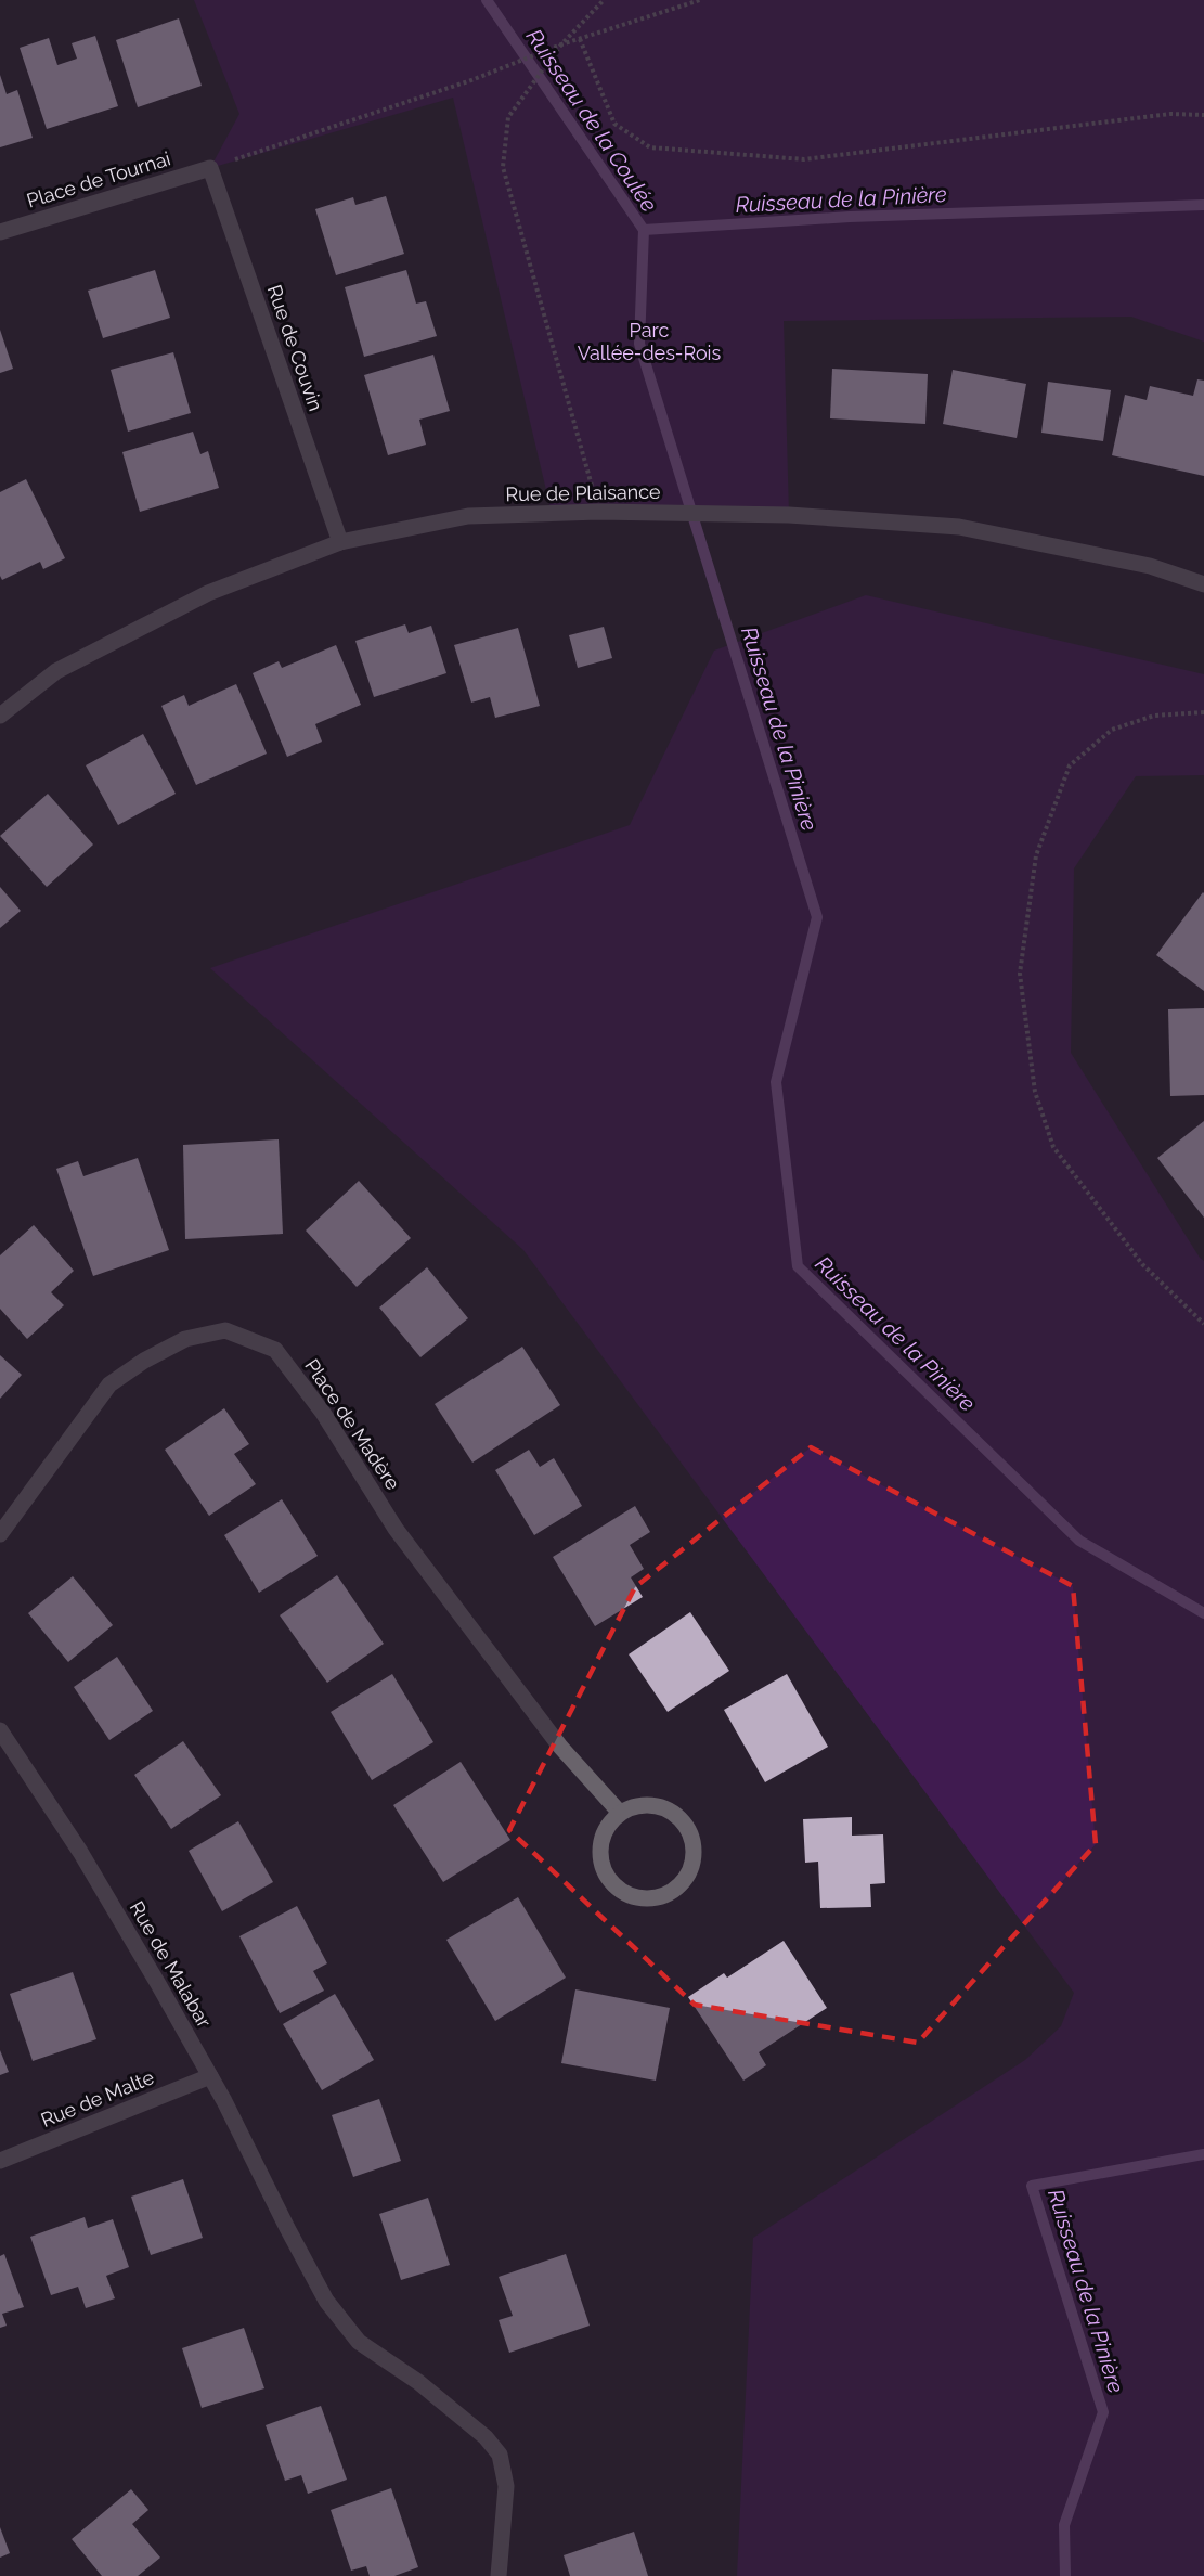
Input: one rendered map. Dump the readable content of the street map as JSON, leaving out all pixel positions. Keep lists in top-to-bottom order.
{
  "streets": {
    "street": [
      "Place de Tournai",
      "Rue de Couvin",
      "Rue de Plaisance",
      "Place de Madère",
      "Rue de Malabar",
      "Rue de Malte"
    ]
  },
  "crossings": [
    ["Place de Tournai", "Rue de Couvin"],
    ["Rue de Couvin", "Rue de Plaisance"],
    ["Rue de Malabar", "Rue de Malte"]
  ],
  "water": ["Ruisseau de la Coulée", "Ruisseau de la Pinière"],
  "parks": ["Parc Vallée-des-Rois"]
}
